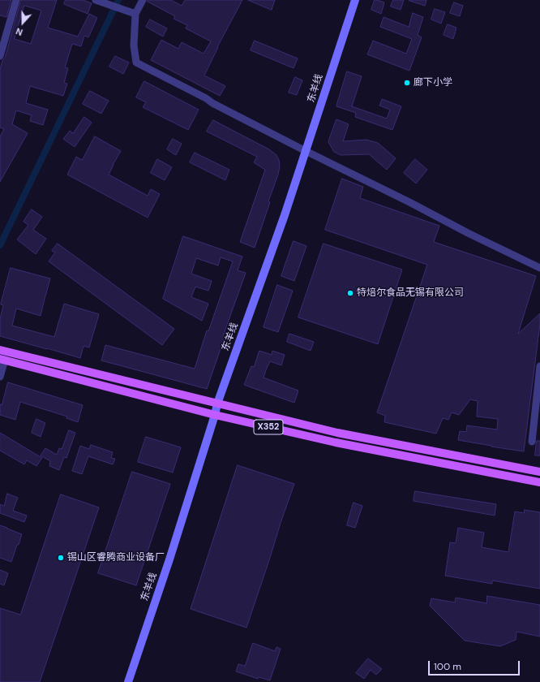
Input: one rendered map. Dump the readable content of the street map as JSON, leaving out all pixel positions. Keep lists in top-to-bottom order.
{
  "streets": {
    "main road": ["东羊线", "X352"]
  },
  "crossings": [
    ["东羊线", "X352"]
  ],
  "places": ["廊下小学", "特焙尔食品无锡有限公司", "锡山区睿腾商业设备厂"],
  "scale_bar": "100 m",
  "north": "bottom"
}
